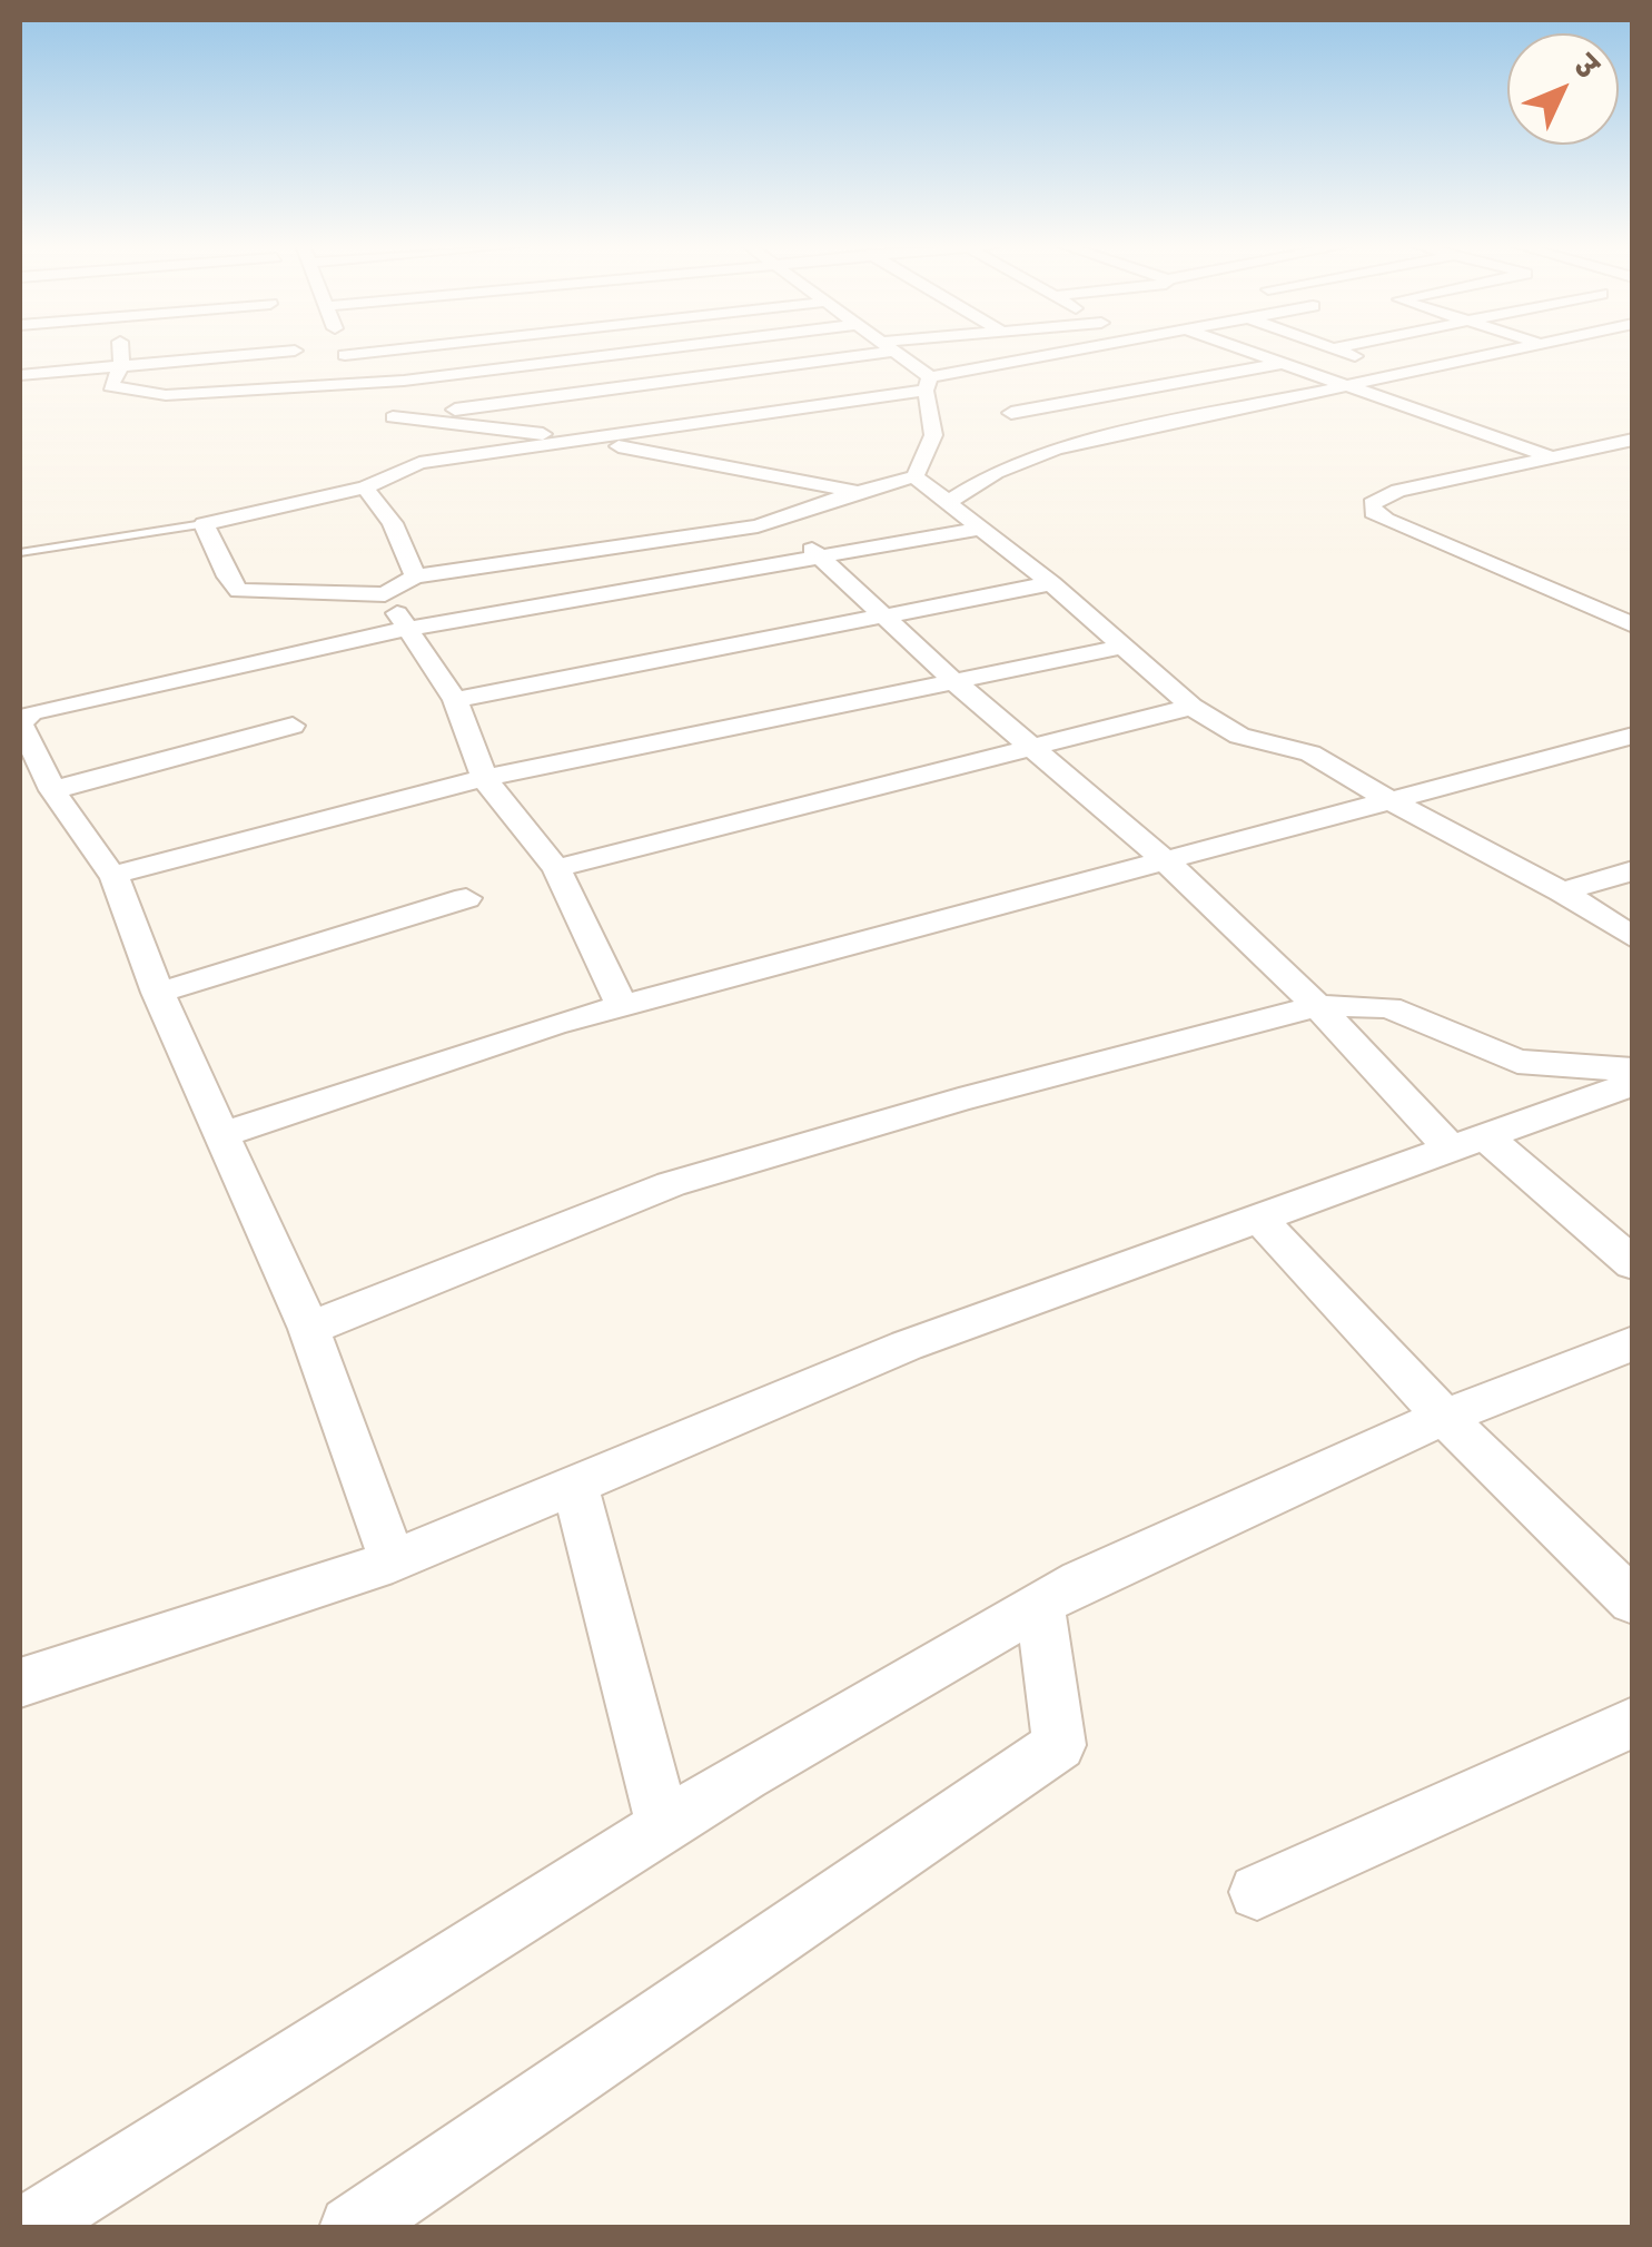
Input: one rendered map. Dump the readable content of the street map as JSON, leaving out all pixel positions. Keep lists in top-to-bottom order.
{
  "north": "top right"
}
